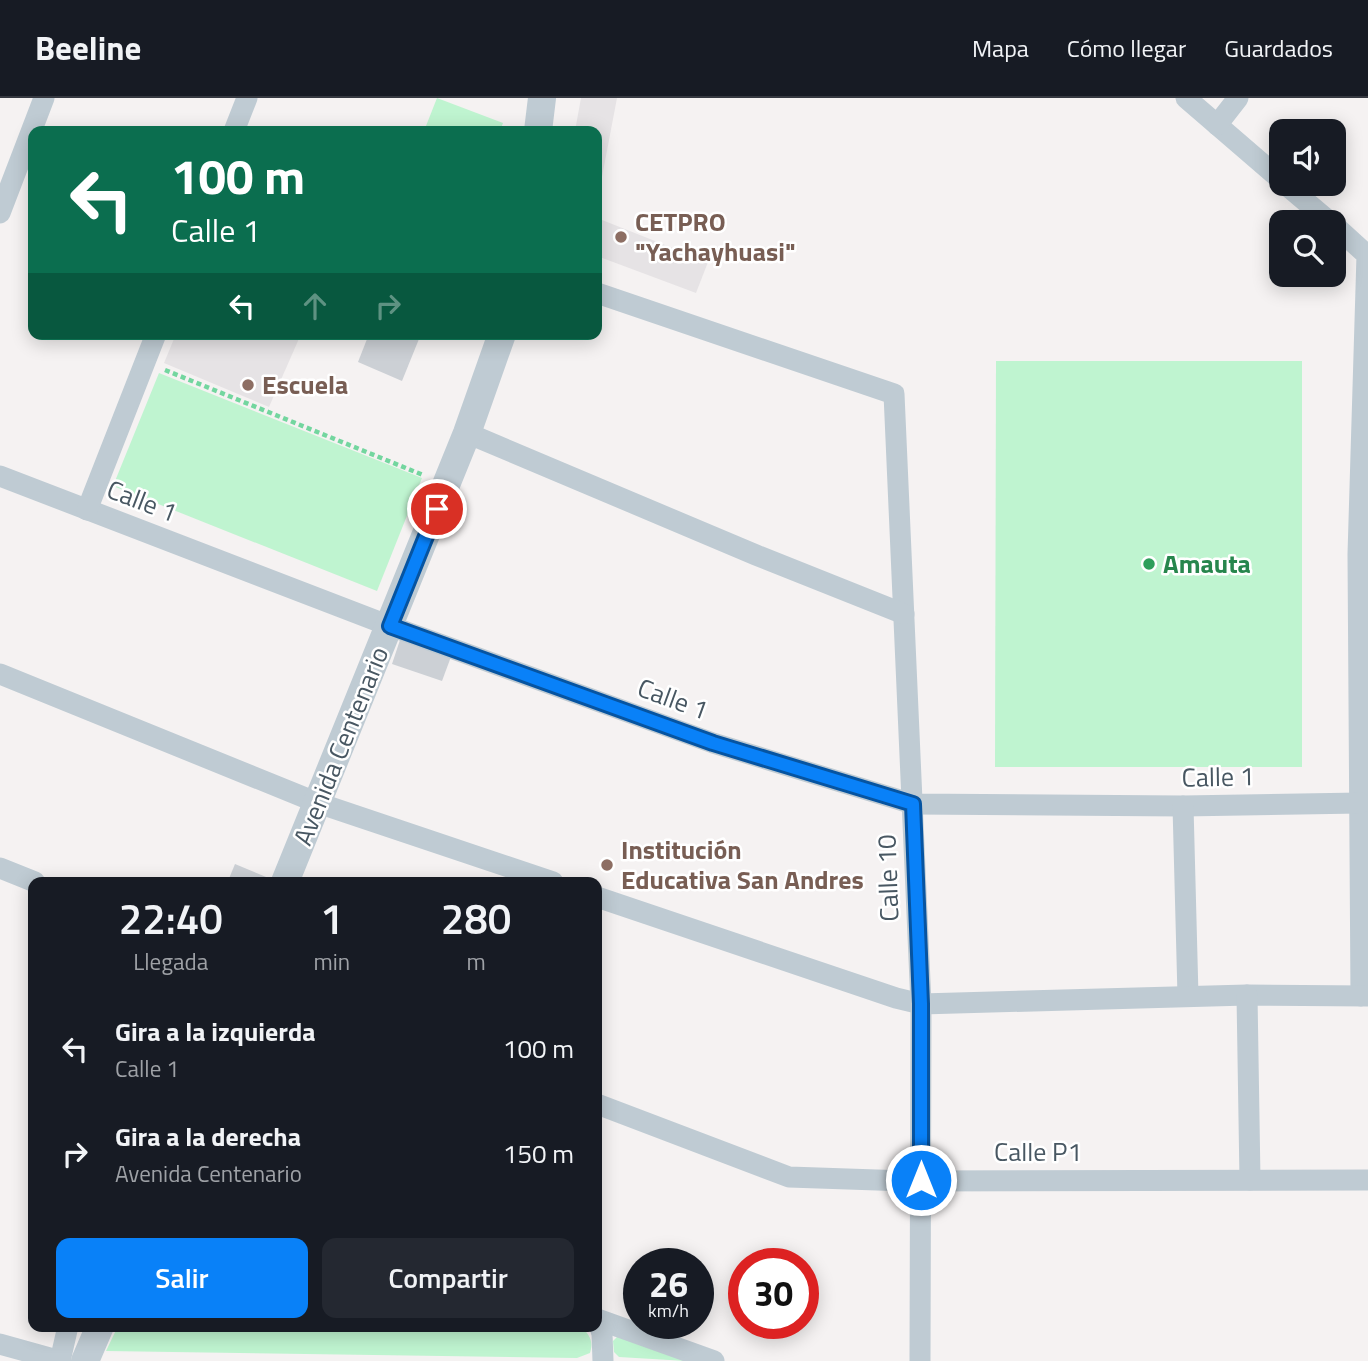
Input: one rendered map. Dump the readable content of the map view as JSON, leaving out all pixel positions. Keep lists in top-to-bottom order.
{
  "streets": {
    "street": [
      "Calle 1",
      "Avenida Centenario",
      "Calle 10",
      "Calle P1"
    ]
  },
  "crossings": [
    ["Calle 1", "Avenida Centenario"],
    ["Calle 1", "Calle 10"],
    ["Calle 10", "Calle P1"]
  ],
  "places": [
    "CETPRO \"Yachayhuasi\"",
    "Escuela",
    "Amauta",
    "Institución Educativa San Andres"
  ],
  "page": {
    "header": "Beeline",
    "nav": ["Mapa", "Cómo llegar", "Guardados"],
    "turn": ["100 m", "Calle 1"],
    "eta": [
      "22:40",
      "Llegada",
      "1",
      "min",
      "280",
      "m"
    ],
    "list": [
      {
        "name": "Gira a la izquierda",
        "note": "Calle 1",
        "value": "100 m"
      },
      {
        "name": "Gira a la derecha",
        "note": "Avenida Centenario",
        "value": "150 m"
      }
    ],
    "buttons": ["Salir", "Compartir"],
    "speed": "26 km/h",
    "limit": "30"
  }
}
